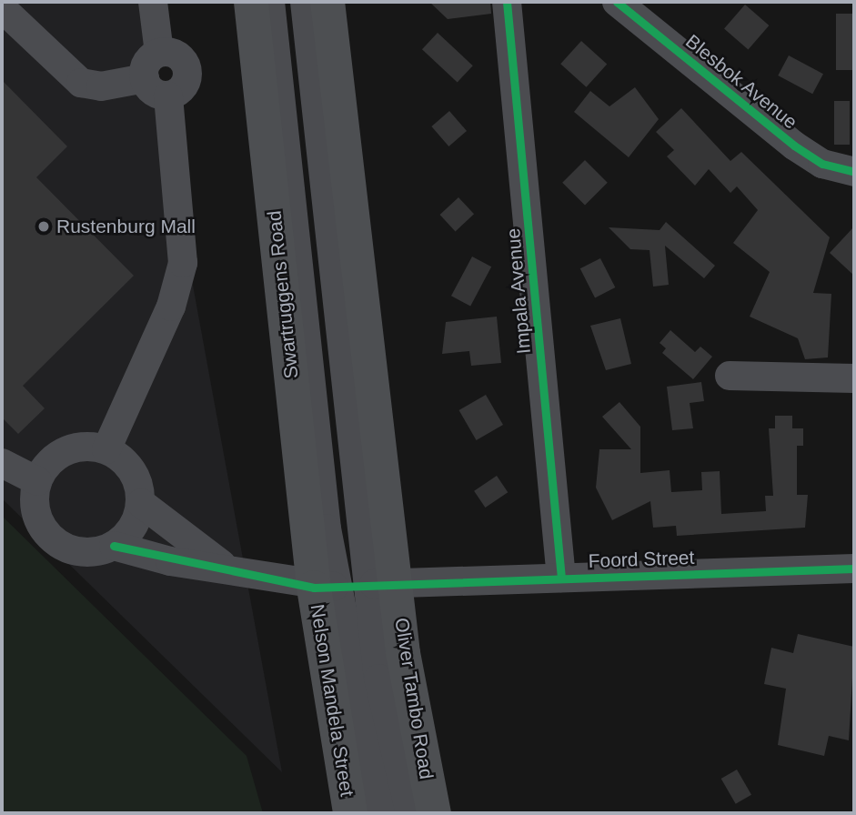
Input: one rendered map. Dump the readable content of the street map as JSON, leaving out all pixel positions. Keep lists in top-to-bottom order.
{
  "streets": {
    "main road": ["Swartruggens Road", "Oliver Tambo Road", "Nelson Mandela Street"],
    "street": ["Blesbok Avenue", "Impala Avenue", "Foord Street"]
  },
  "crossings": [
    ["Impala Avenue", "Foord Street"],
    ["Swartruggens Road", "Foord Street"],
    ["Swartruggens Road", "Nelson Mandela Street"],
    ["Foord Street", "Oliver Tambo Road"],
    ["Foord Street", "Nelson Mandela Street"]
  ],
  "places": ["Rustenburg Mall"]
}
